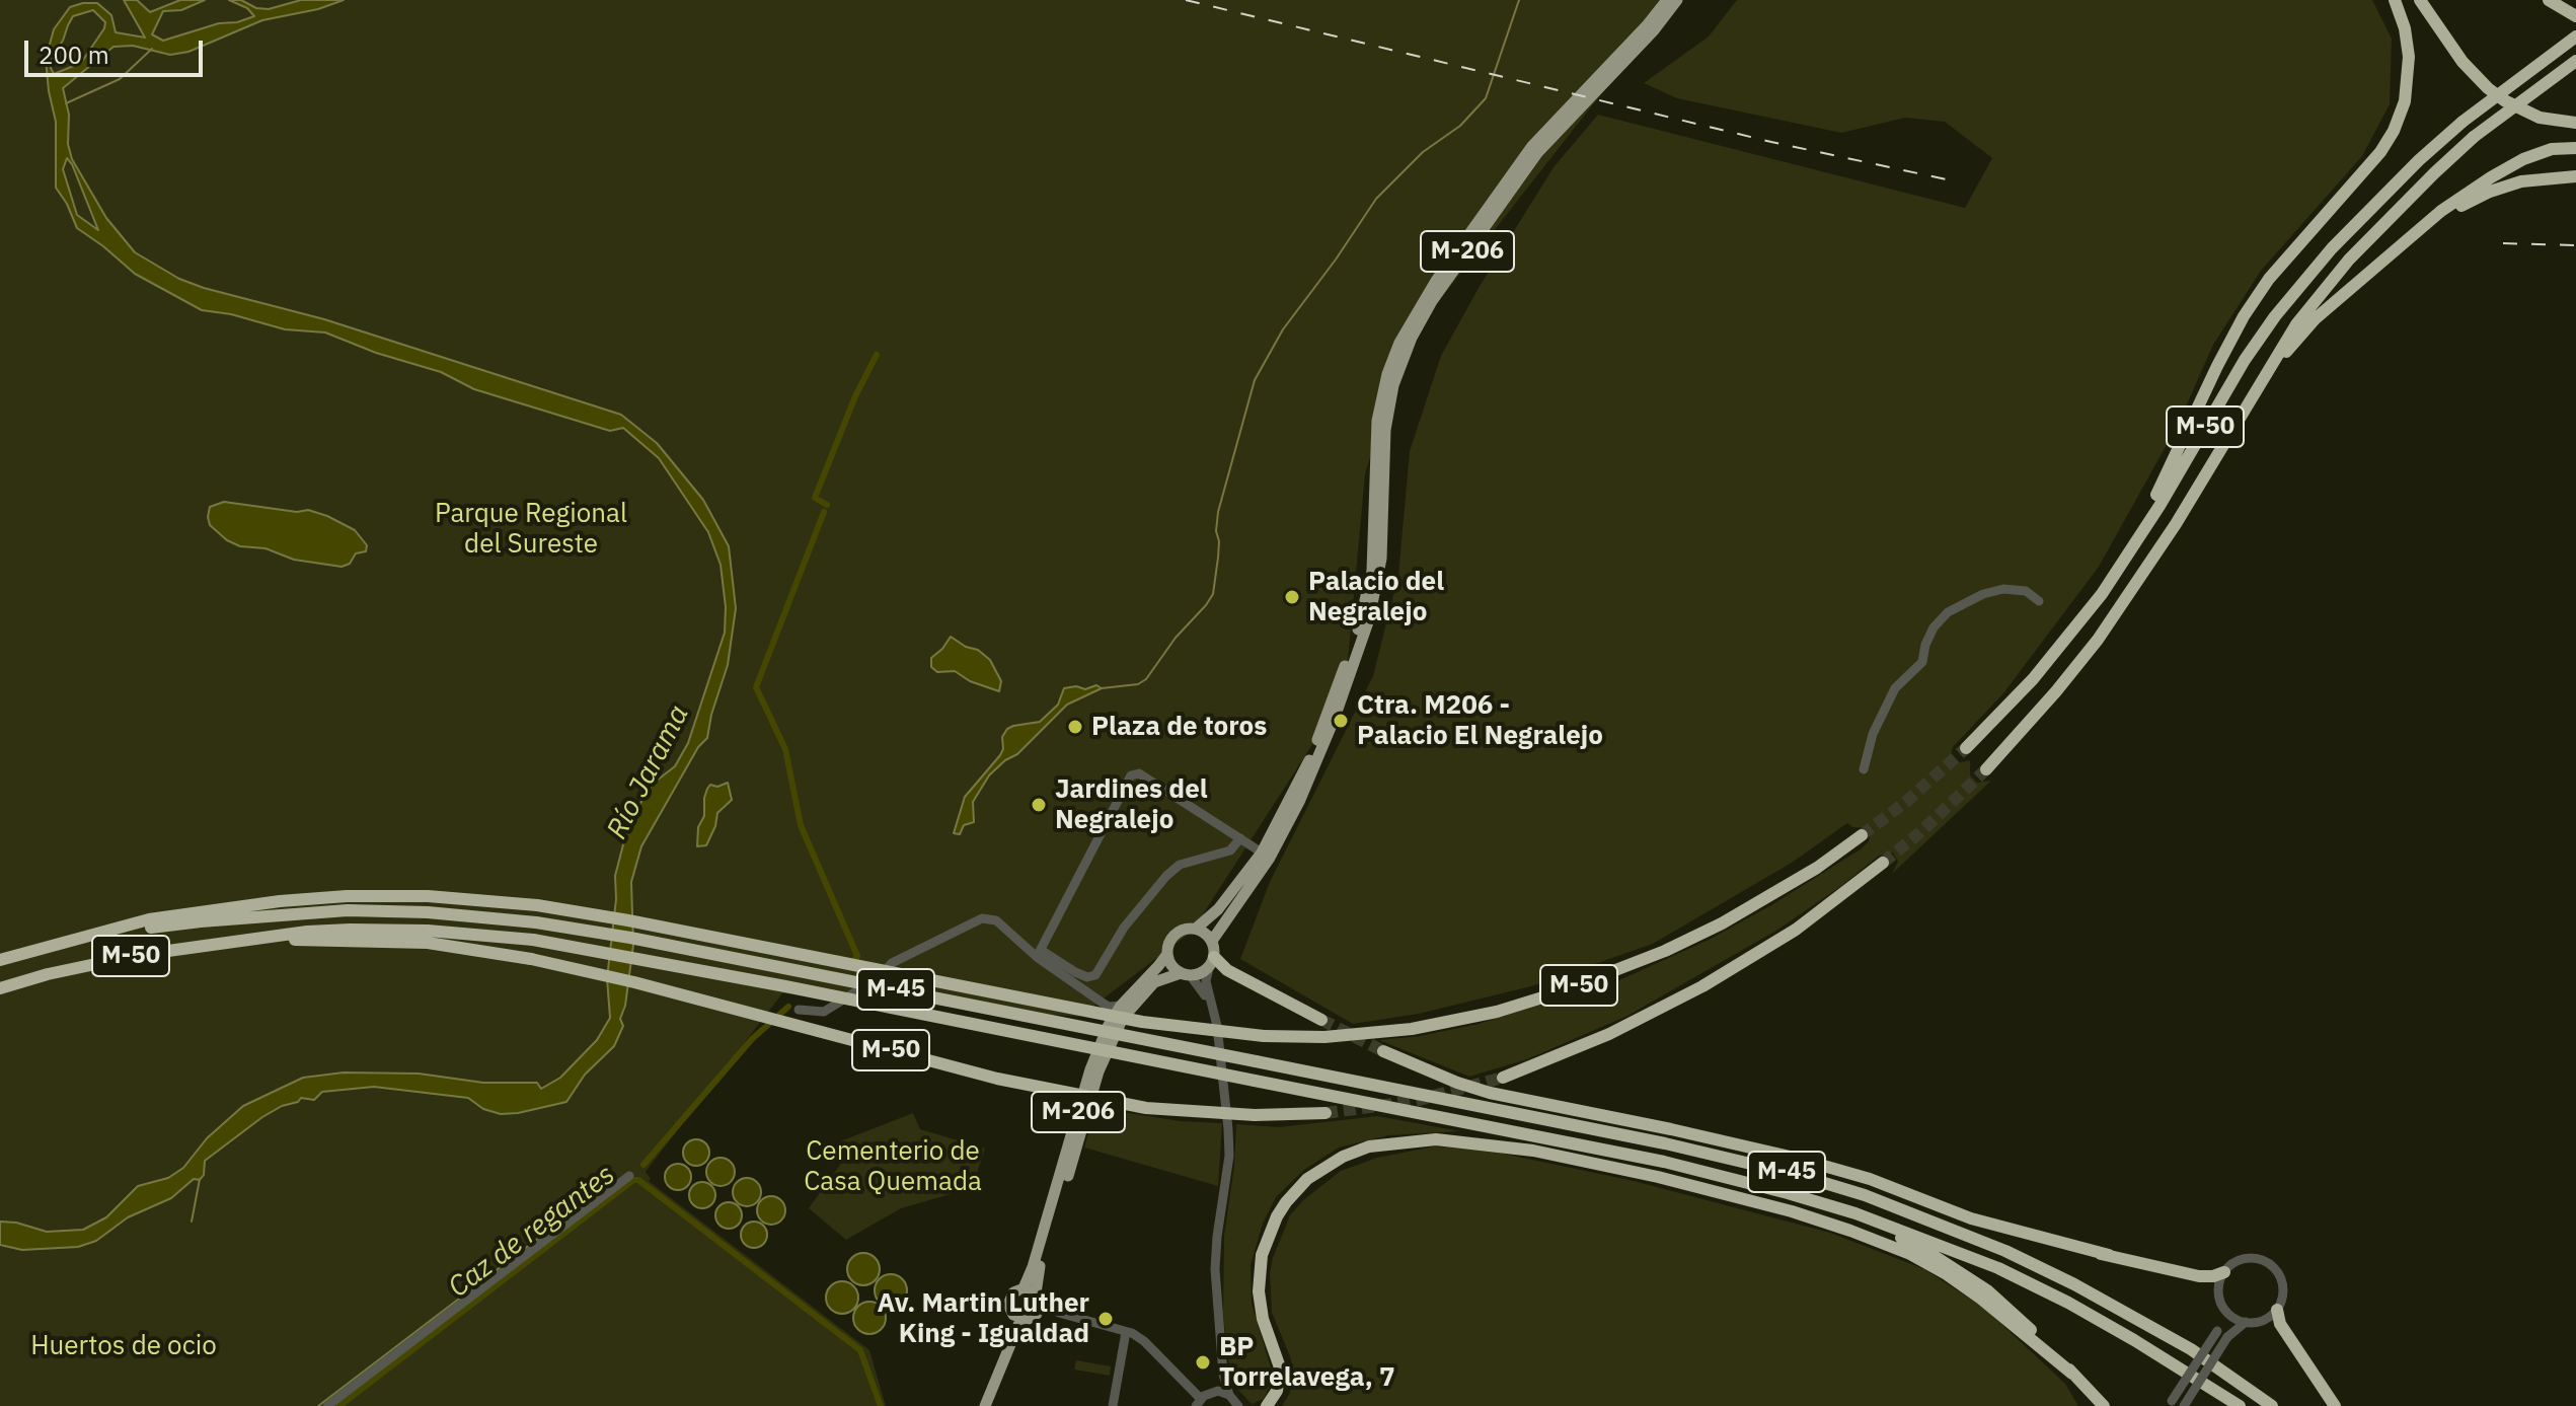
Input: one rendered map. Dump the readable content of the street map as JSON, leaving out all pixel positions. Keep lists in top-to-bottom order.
{
  "streets": {
    "highway": ["M-50", "M-45"],
    "main road": ["M-206"]
  },
  "crossings": [
    ["M-50", "M-45"]
  ],
  "water": ["Río Jarama", "Caz de regantes"],
  "parks": ["Parque Regional del Sureste", "Cementerio de Casa Quemada", "Huertos de ocio"],
  "places": [
    "Palacio del Negralejo",
    "Ctra. M206 - Palacio El Negralejo",
    "Plaza de toros",
    "Jardines del Negralejo",
    "Av. Martin Luther King - Igualdad",
    "BP Torrelavega, 7"
  ],
  "scale_bar": "200 m"
}
